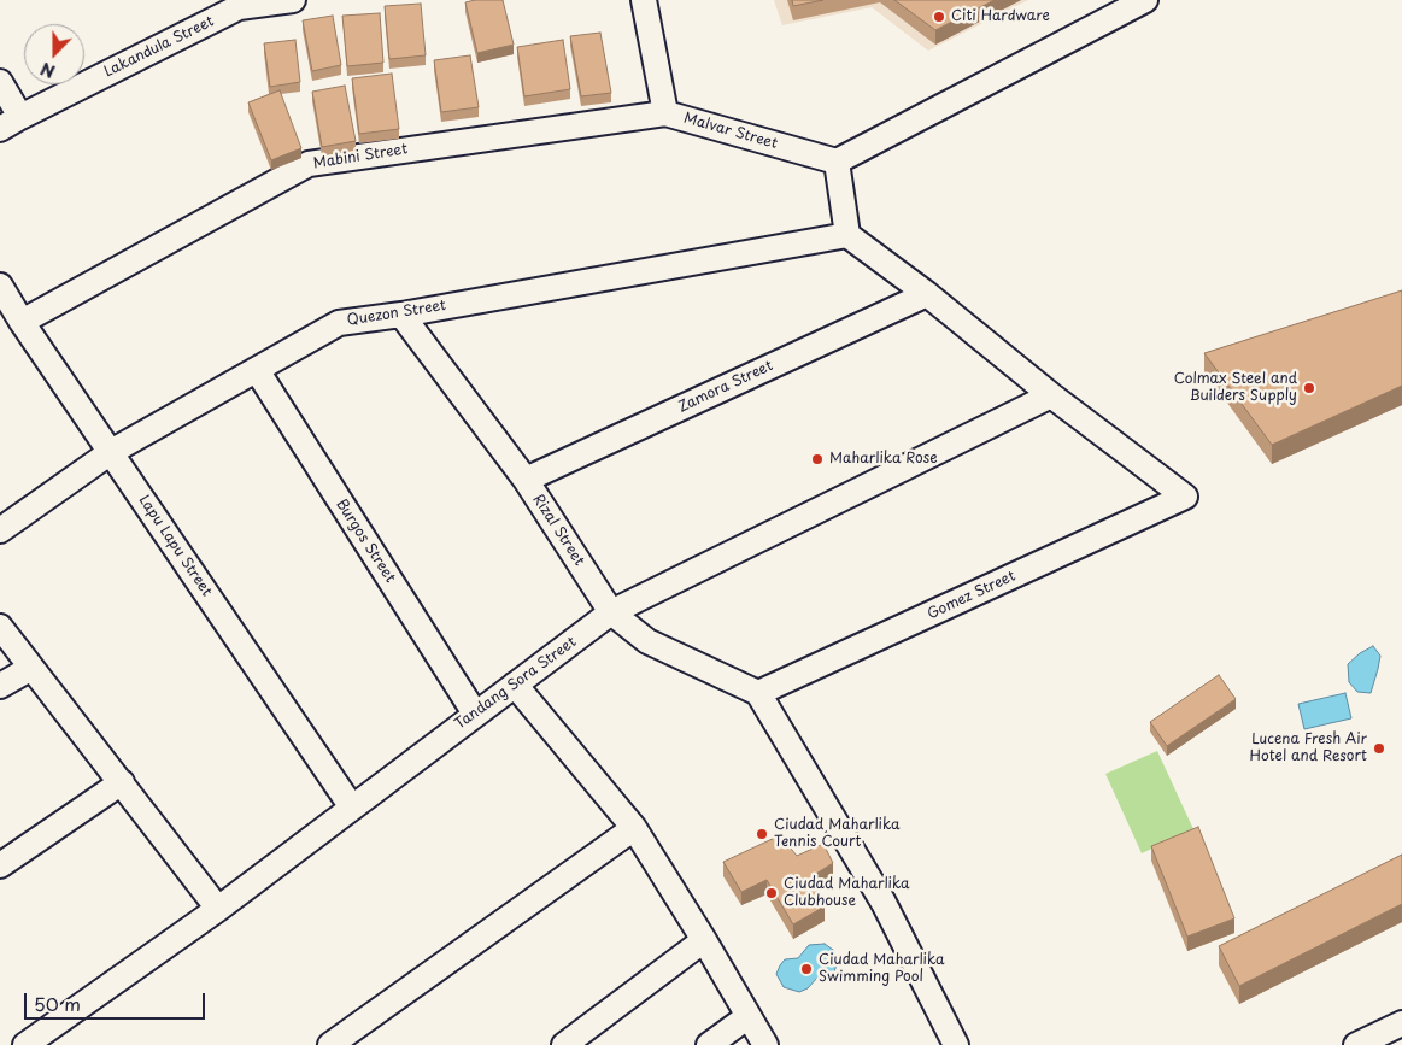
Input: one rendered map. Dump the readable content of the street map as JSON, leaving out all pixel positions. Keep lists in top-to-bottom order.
{
  "streets": {
    "street": [
      "Lakandula Street",
      "Malvar Street",
      "Mabini Street",
      "Quezon Street",
      "Zamora Street",
      "Rizal Street",
      "Burgos Street",
      "Lapu Lapu Street",
      "Gomez Street",
      "Tandang Sora Street"
    ]
  },
  "crossings": [
    ["Malvar Street", "Mabini Street"],
    ["Mabini Street", "Lapu Lapu Street"],
    ["Quezon Street", "Rizal Street"],
    ["Quezon Street", "Burgos Street"],
    ["Quezon Street", "Lapu Lapu Street"],
    ["Zamora Street", "Rizal Street"],
    ["Rizal Street", "Gomez Street"],
    ["Rizal Street", "Tandang Sora Street"],
    ["Burgos Street", "Tandang Sora Street"],
    ["Lapu Lapu Street", "Tandang Sora Street"],
    ["Gomez Street", "Tandang Sora Street"]
  ],
  "places": [
    "Citi Hardware",
    "Colmax Steel and Builders Supply",
    "Maharlika Rose",
    "Lucena Fresh Air Hotel and Resort",
    "Ciudad Maharlika Tennis Court",
    "Ciudad Maharlika Clubhouse",
    "Ciudad Maharlika Swimming Pool"
  ],
  "scale_bar": "50 m",
  "north": "bottom"
}
